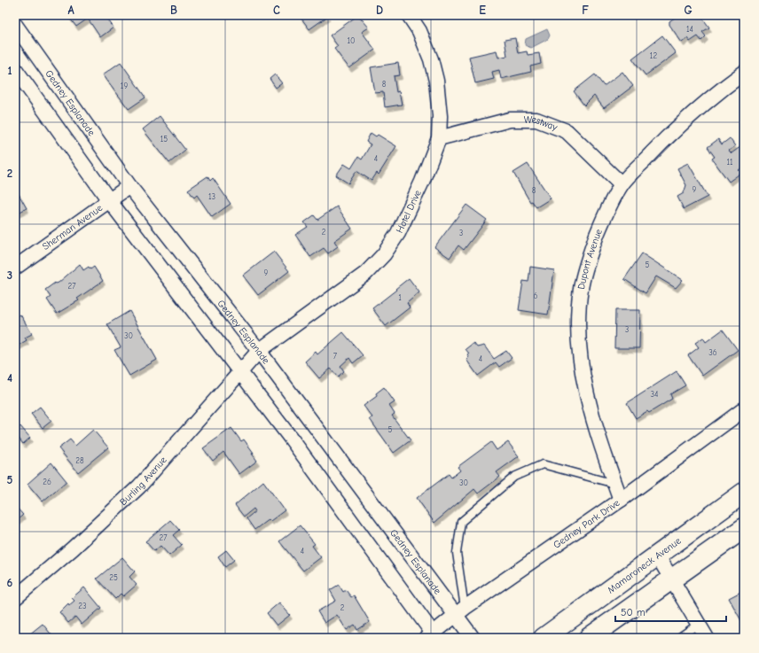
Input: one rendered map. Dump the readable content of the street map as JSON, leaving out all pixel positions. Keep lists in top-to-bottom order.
{
  "streets": {
    "main road": ["Mamaroneck Avenue"],
    "street": [
      "Gedney Esplanade",
      "Westway",
      "Hotel Drive",
      "Sherman Avenue",
      "Dupont Avenue",
      "Burling Avenue",
      "Gedney Park Drive"
    ]
  },
  "crossings": [
    ["Gedney Esplanade", "Hotel Drive"],
    ["Gedney Esplanade", "Sherman Avenue"],
    ["Gedney Esplanade", "Burling Avenue"],
    ["Gedney Esplanade", "Gedney Park Drive"],
    ["Westway", "Hotel Drive"],
    ["Westway", "Dupont Avenue"],
    ["Hotel Drive", "Burling Avenue"],
    ["Dupont Avenue", "Gedney Park Drive"]
  ],
  "house_numbers": [
    "14",
    "10",
    "12",
    "8",
    "19",
    "15",
    "4",
    "11",
    "9",
    "8",
    "13",
    "2",
    "3",
    "5",
    "9",
    "27",
    "6",
    "1",
    "3",
    "30",
    "36",
    "7",
    "4",
    "34",
    "5",
    "28",
    "26",
    "30",
    "27",
    "4",
    "25",
    "23",
    "2"
  ],
  "scale_bar": "50 m",
  "grid": {
    "columns": [
      "A",
      "B",
      "C",
      "D",
      "E",
      "F",
      "G"
    ],
    "rows": [
      "1",
      "2",
      "3",
      "4",
      "5",
      "6"
    ]
  }
}
